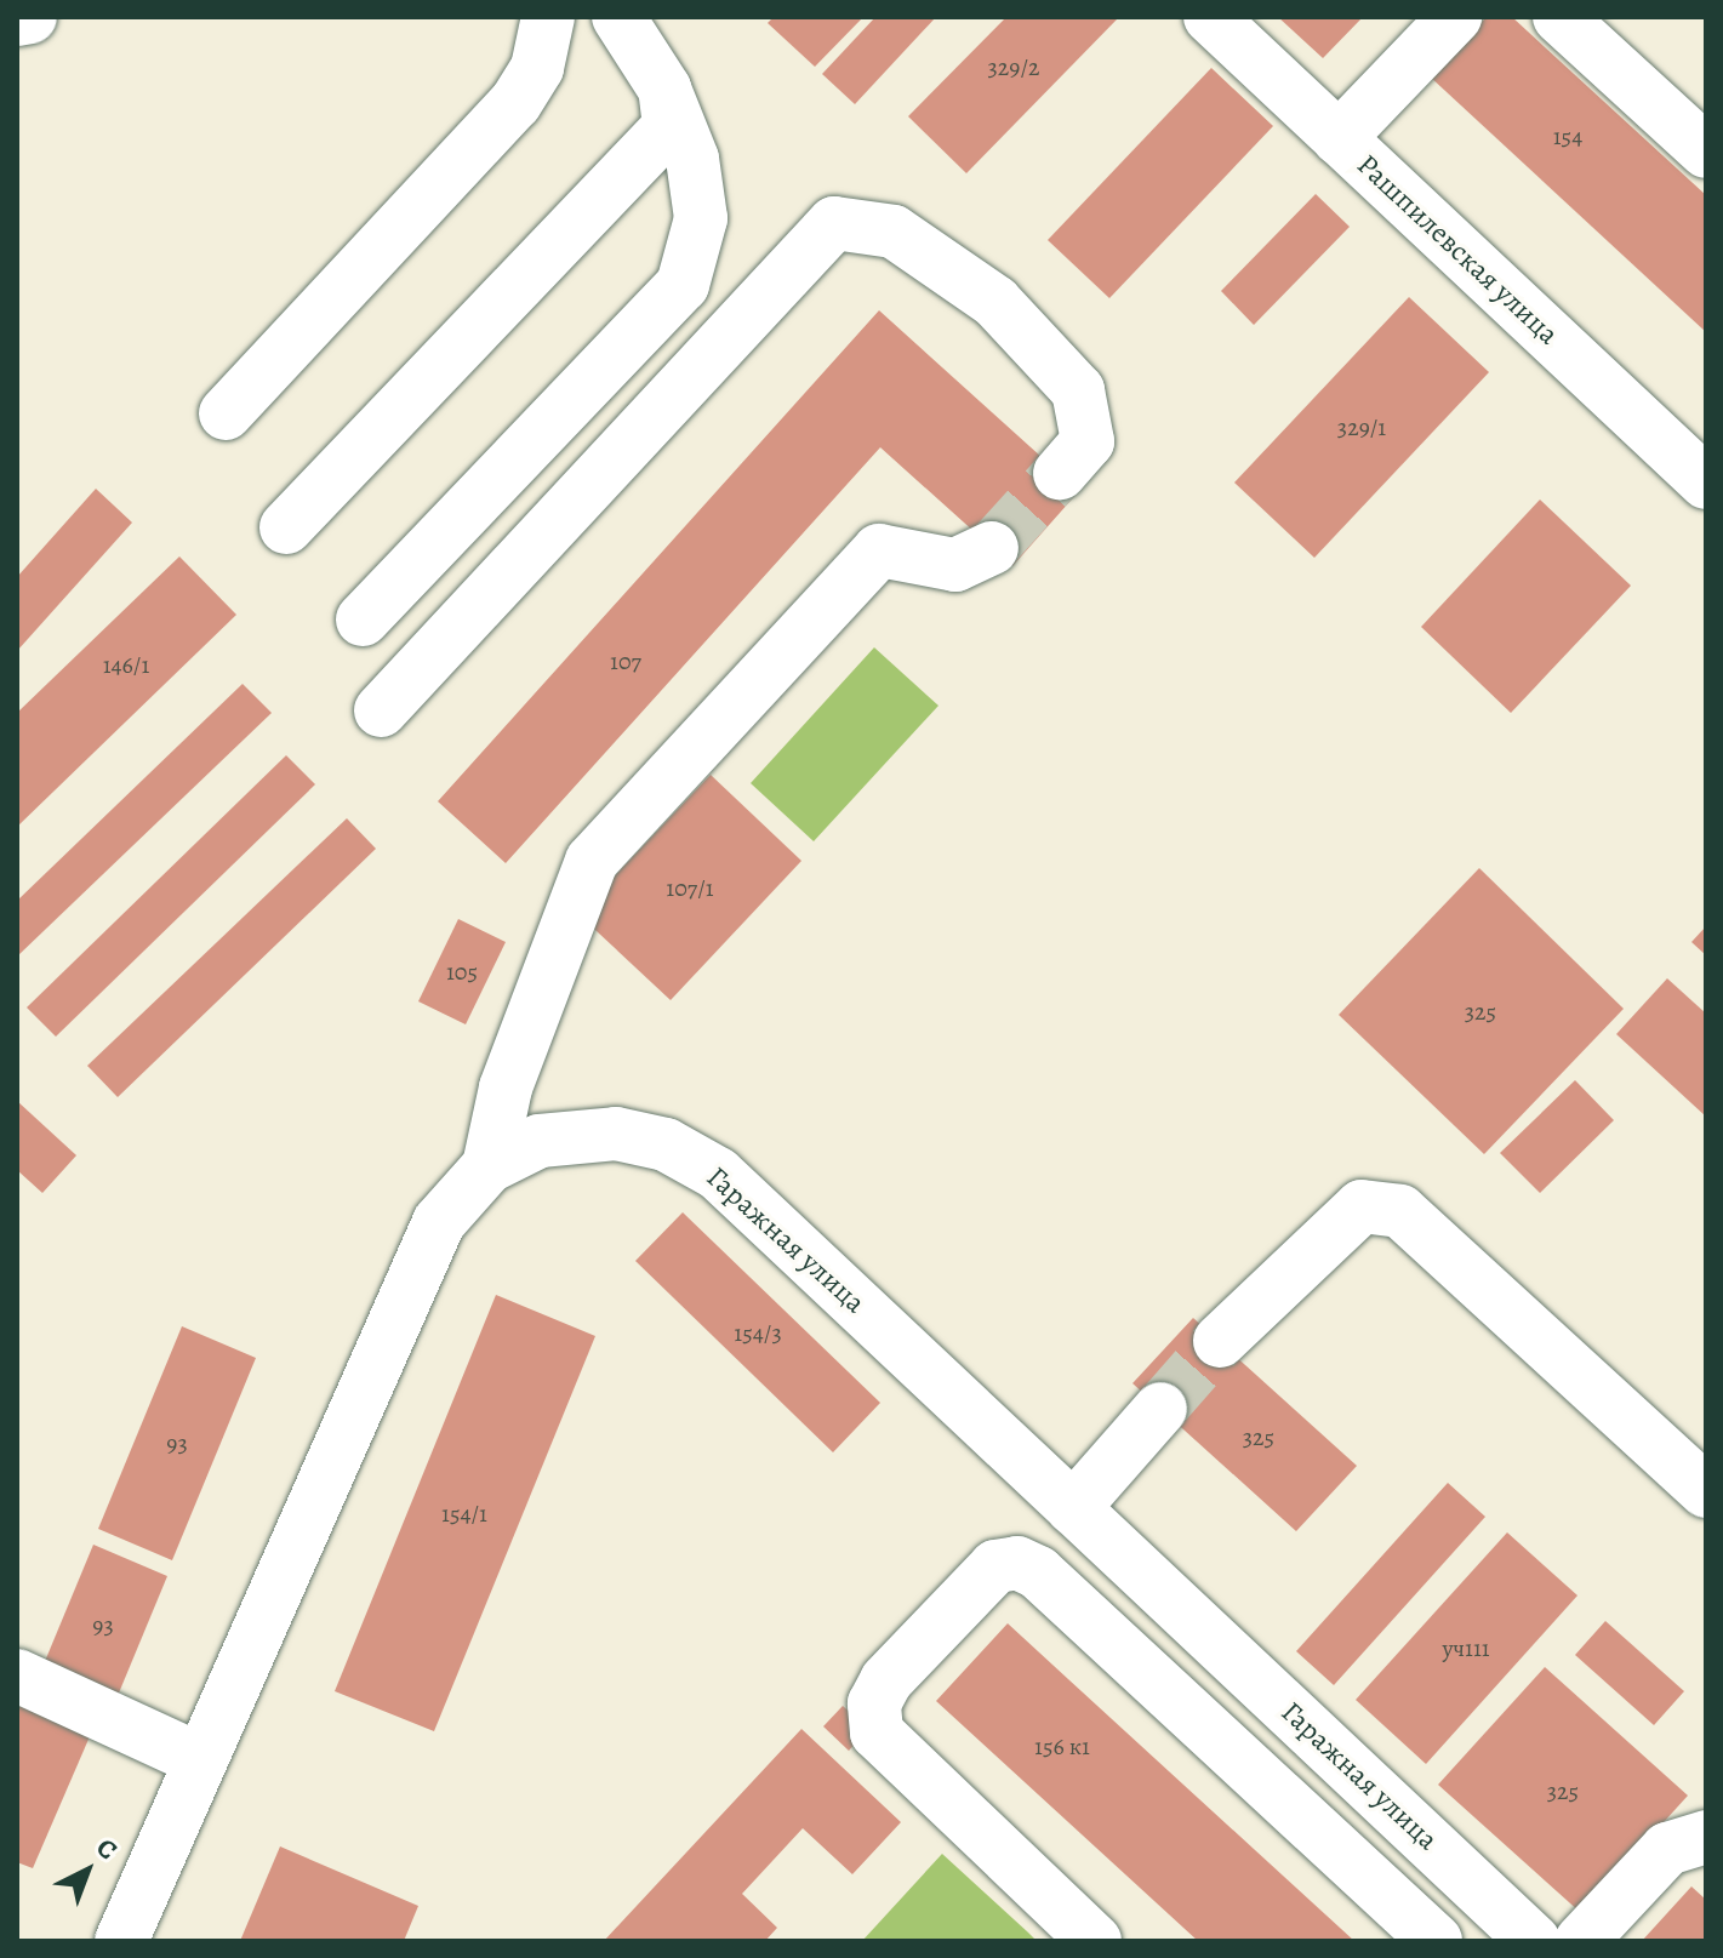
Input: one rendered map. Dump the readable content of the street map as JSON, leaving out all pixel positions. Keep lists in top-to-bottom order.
{
  "streets": {
    "street": ["Рашпилевская улица", "Гаражная улица"]
  },
  "house_numbers": [
    "329/2",
    "154",
    "329/1",
    "107",
    "146/1",
    "107/1",
    "105",
    "325",
    "154/3",
    "325",
    "93",
    "154/1",
    "93",
    "уч111",
    "156 к1",
    "325"
  ],
  "north": "top right"
}
